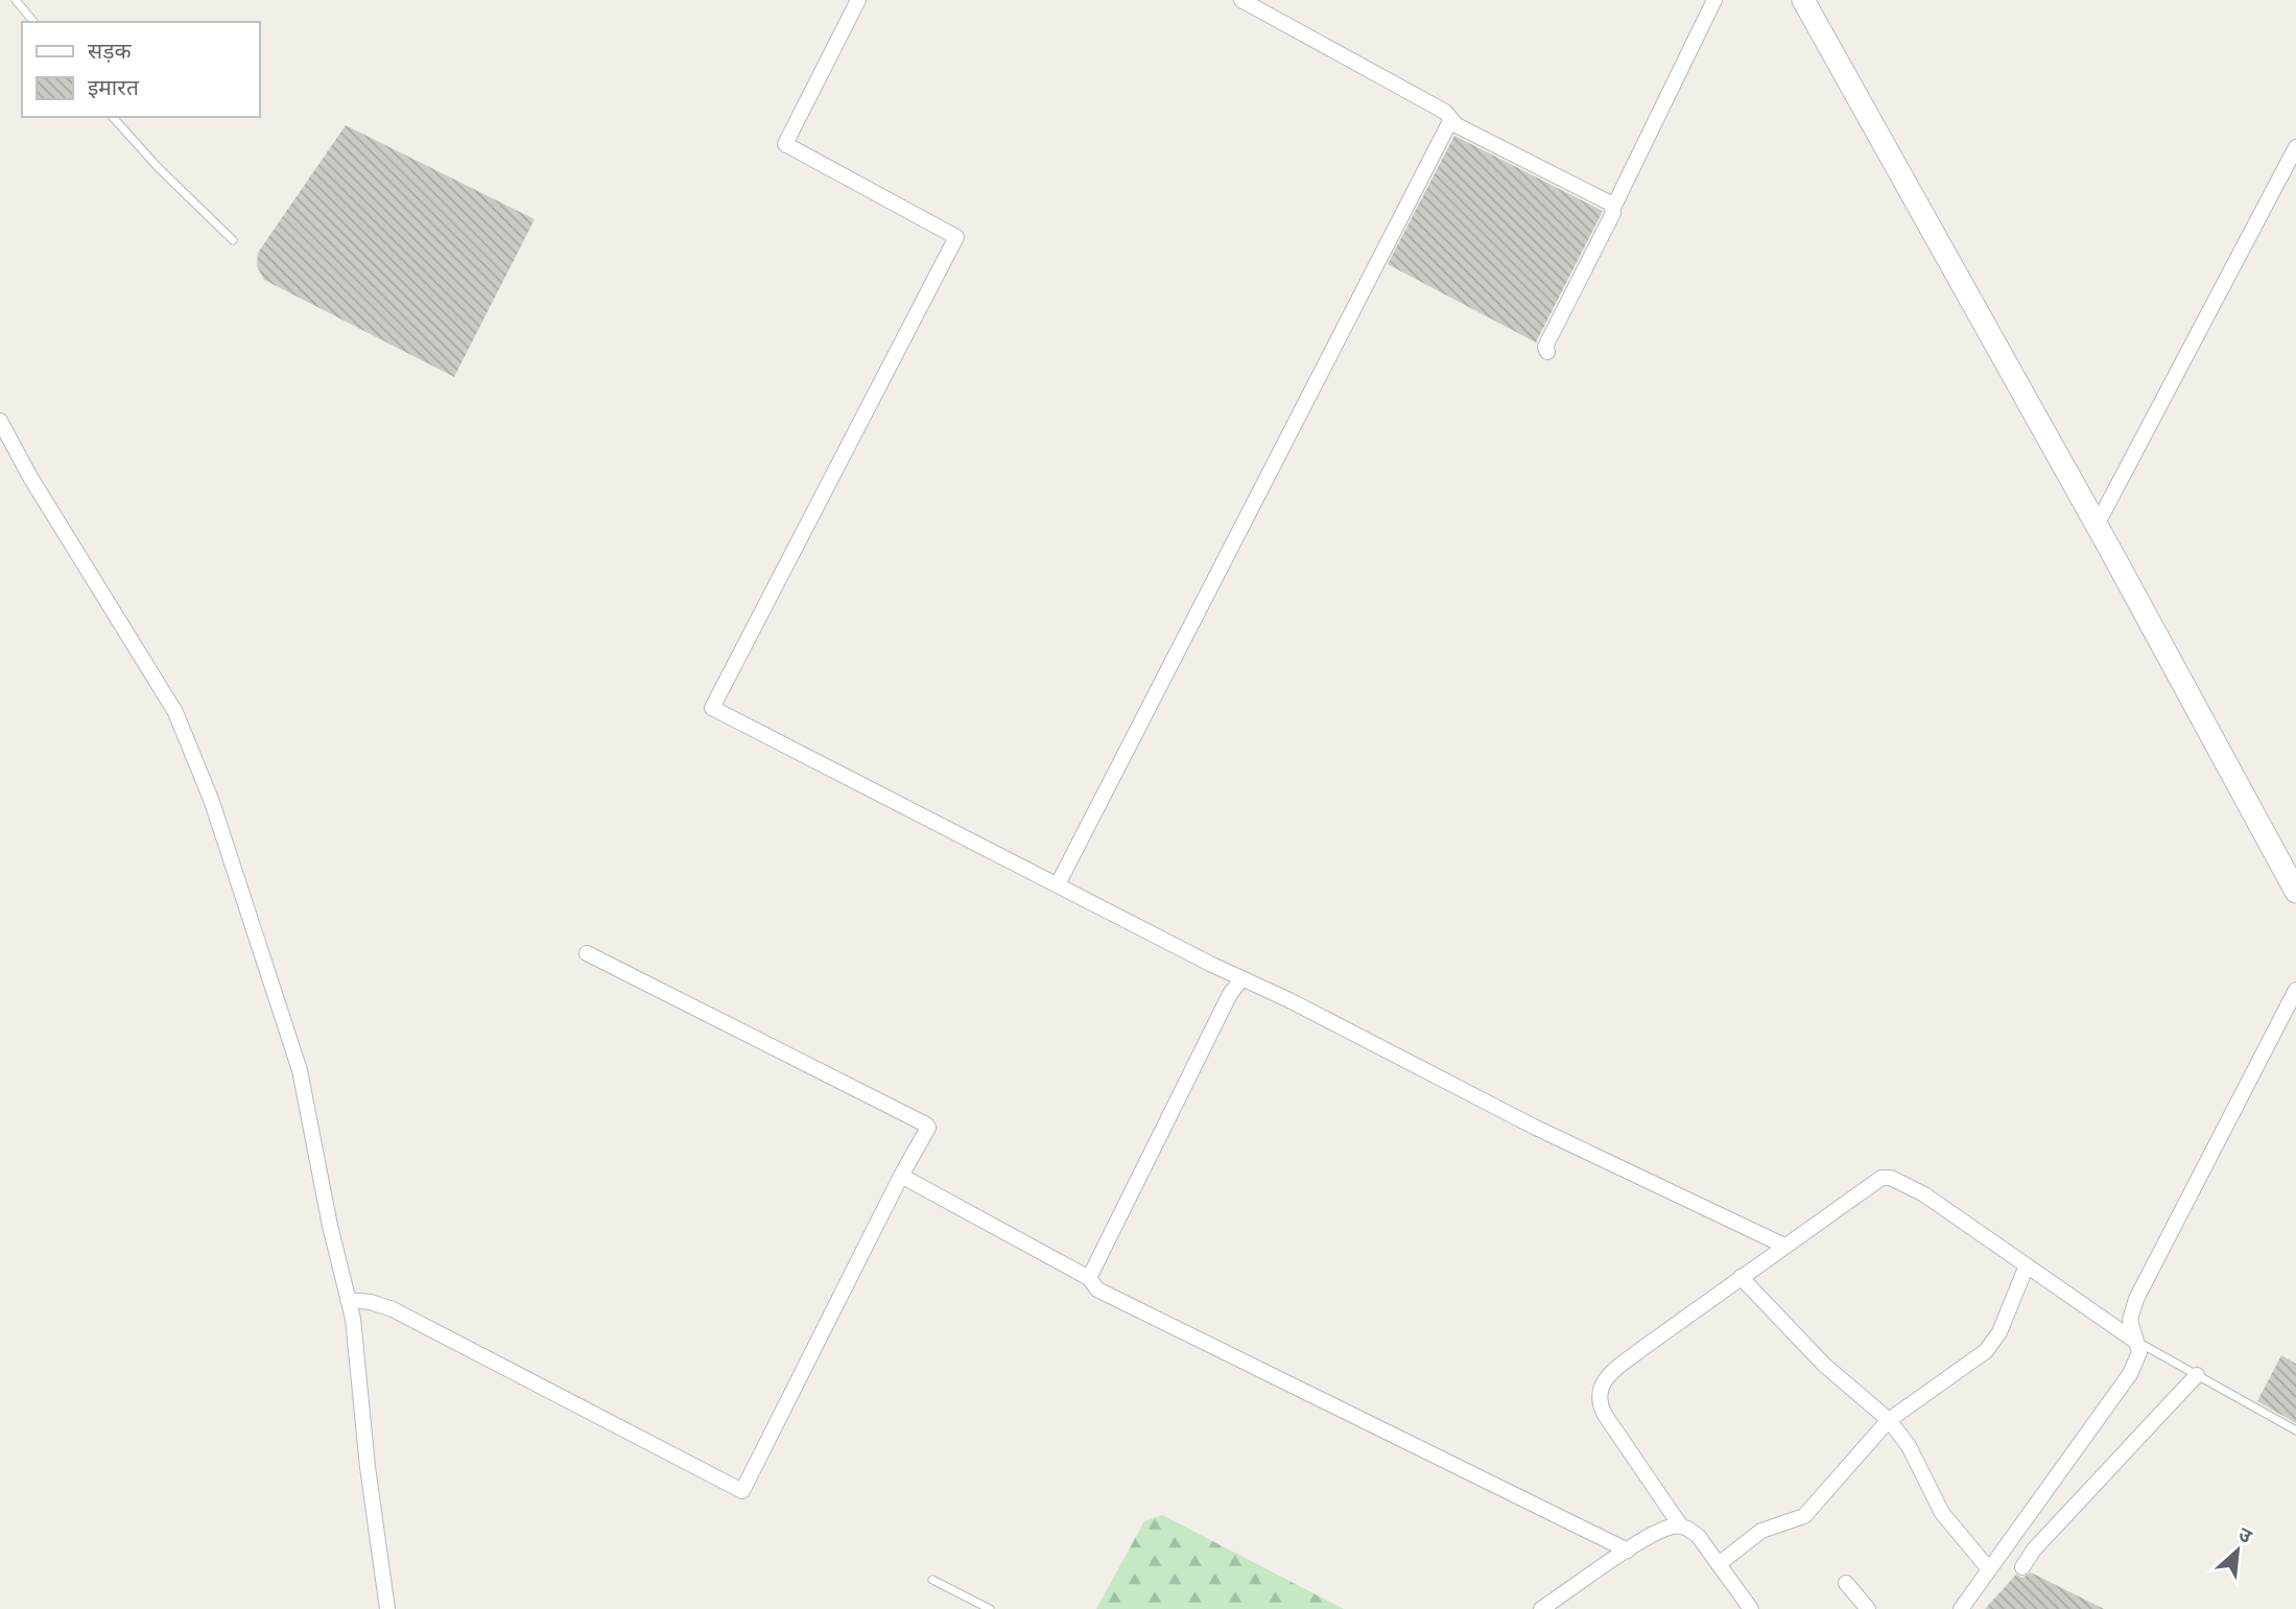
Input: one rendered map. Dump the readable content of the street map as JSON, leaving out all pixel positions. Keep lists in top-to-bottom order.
{
  "legend": ["सड़क", "इमारत"],
  "north": "top right"
}
